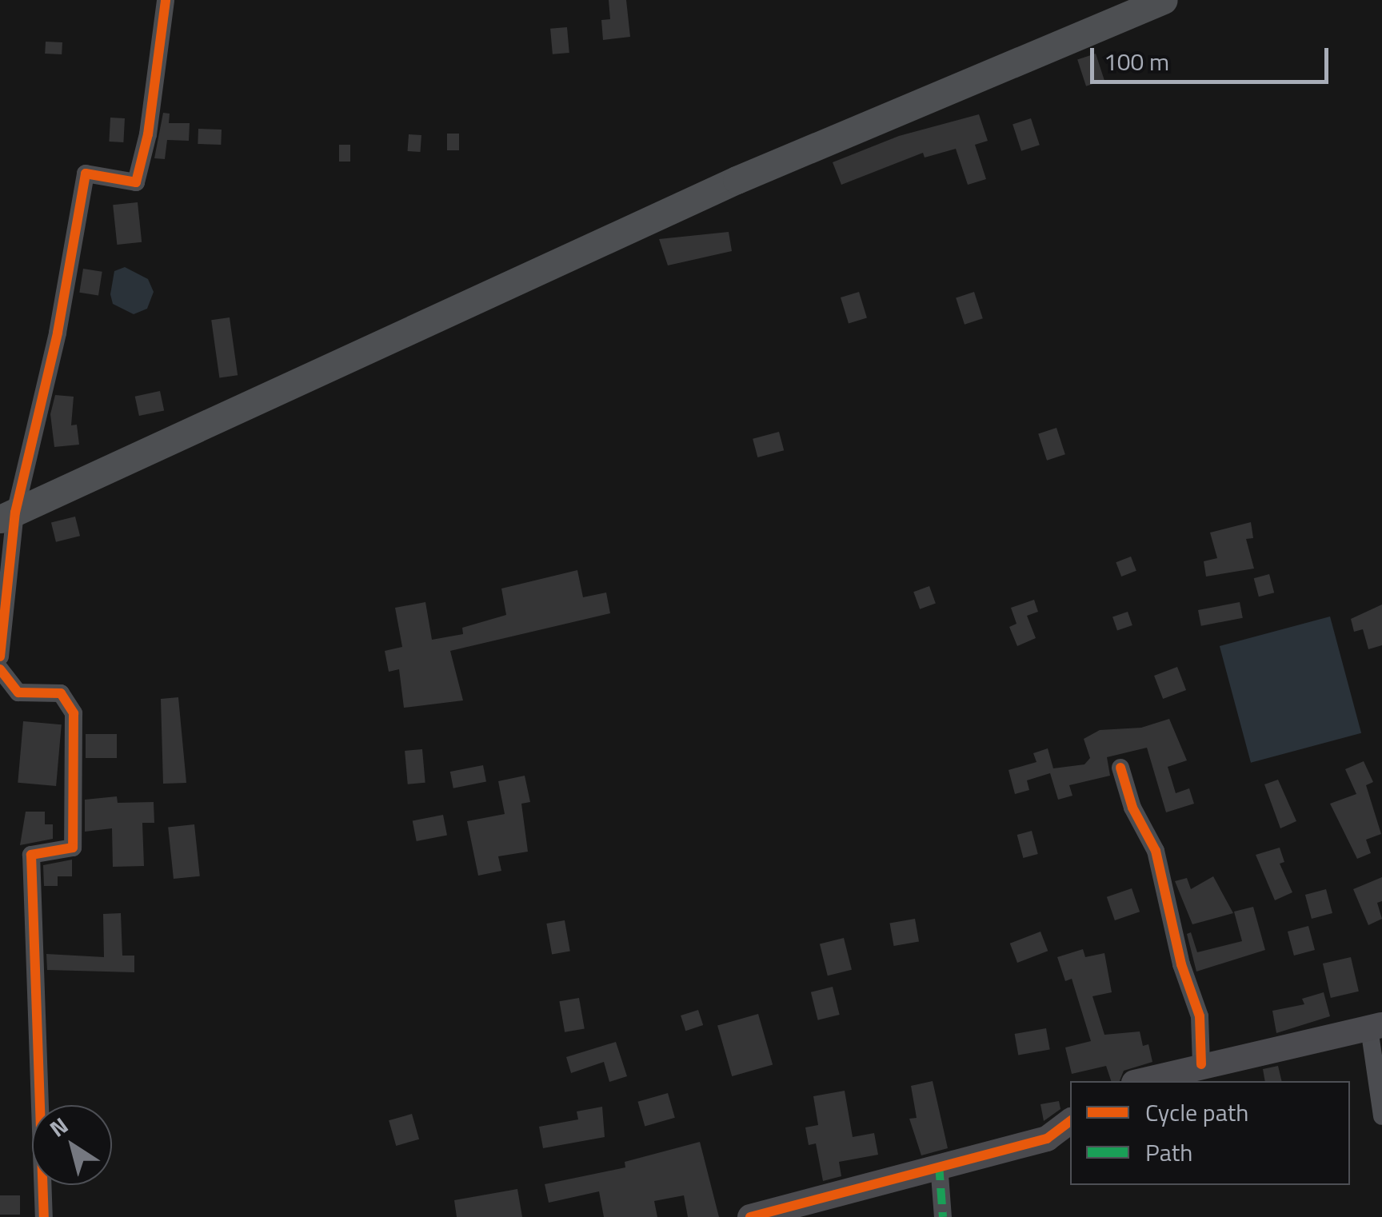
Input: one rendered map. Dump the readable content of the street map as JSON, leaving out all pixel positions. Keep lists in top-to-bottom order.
{
  "legend": ["Cycle path", "Path"],
  "scale_bar": "100 m",
  "north": "top left"
}
